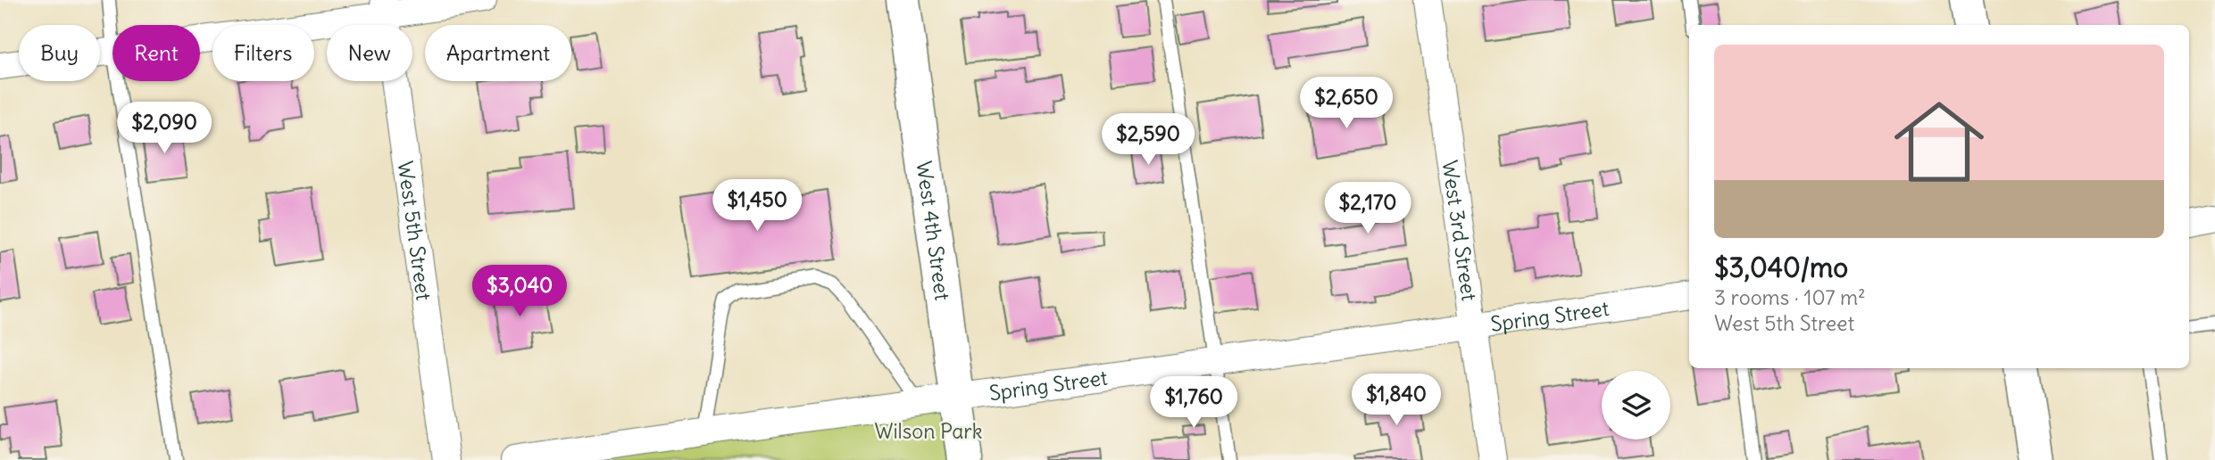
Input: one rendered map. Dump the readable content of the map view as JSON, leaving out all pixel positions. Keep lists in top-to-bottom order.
{
  "streets": {
    "street": [
      "West 5th Street",
      "West 4th Street",
      "West 3rd Street",
      "Spring Street"
    ]
  },
  "crossings": [
    ["West 4th Street", "Spring Street"],
    ["West 3rd Street", "Spring Street"]
  ],
  "parks": ["Wilson Park"],
  "page": {
    "chip": [
      "Buy",
      "Rent",
      "Filters",
      "New",
      "Apartment"
    ],
    "list": [
      {
        "name": "$3,040/mo",
        "note": "3 rooms · 107 m² · West 5th Street"
      }
    ],
    "price": [
      "$2,650",
      "$2,090",
      "$2,590",
      "$1,450",
      "$2,170",
      "$3,040",
      "$1,840",
      "$1,760"
    ]
  }
}
